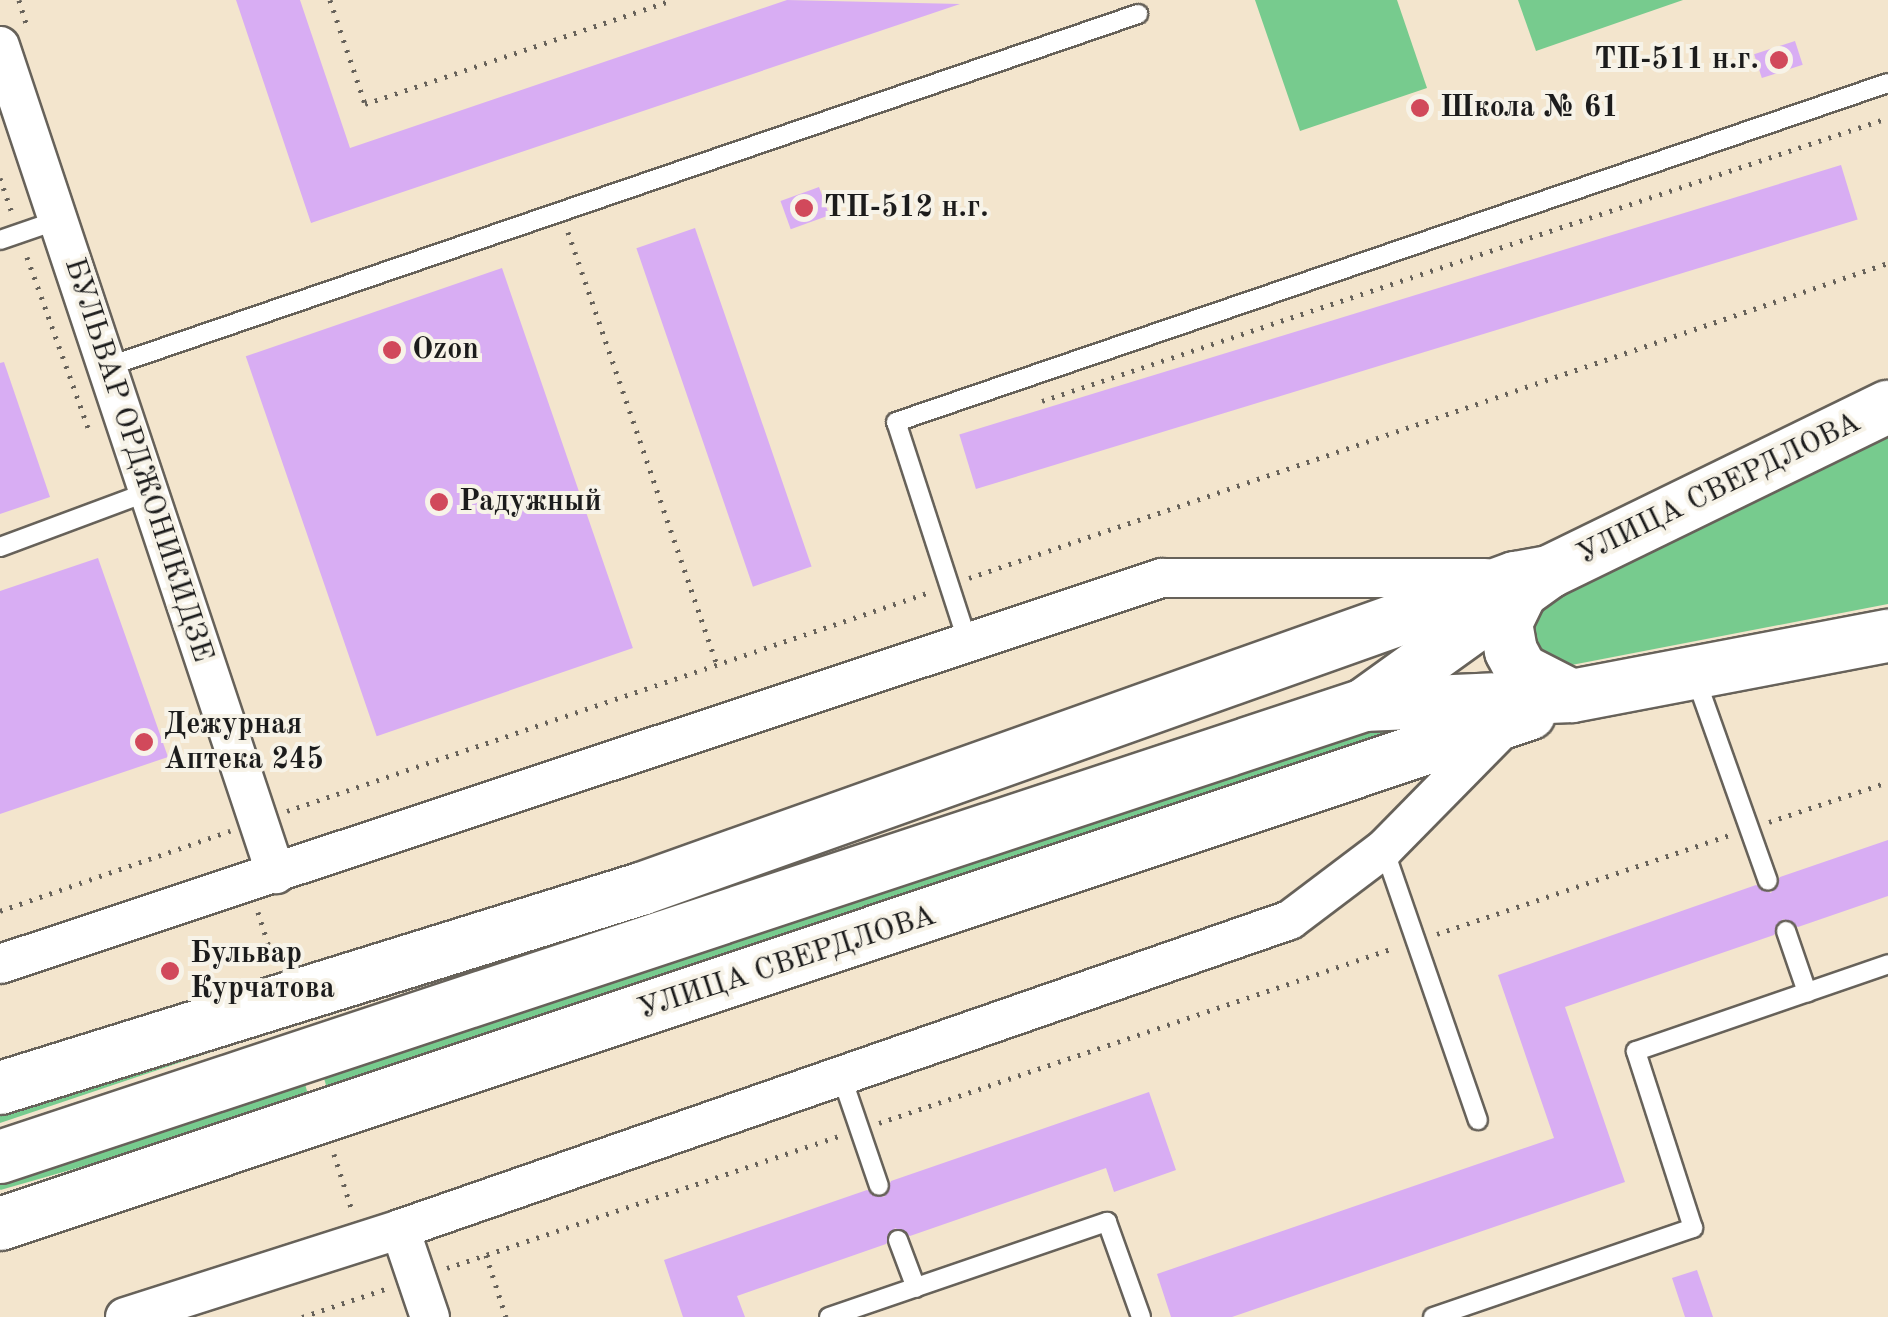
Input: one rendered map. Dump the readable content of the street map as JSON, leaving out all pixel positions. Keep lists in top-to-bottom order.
{
  "streets": {
    "main road": ["УЛИЦА СВЕРДЛОВА"],
    "street": ["БУЛЬВАР ОРДЖОНИКИДЗЕ"]
  },
  "places": [
    "ТП-511 н.г.",
    "Школа № 61",
    "ТП-512 н.г.",
    "Ozon",
    "Радужный",
    "Дежурная Аптека 245",
    "Бульвар Курчатова"
  ]
}
